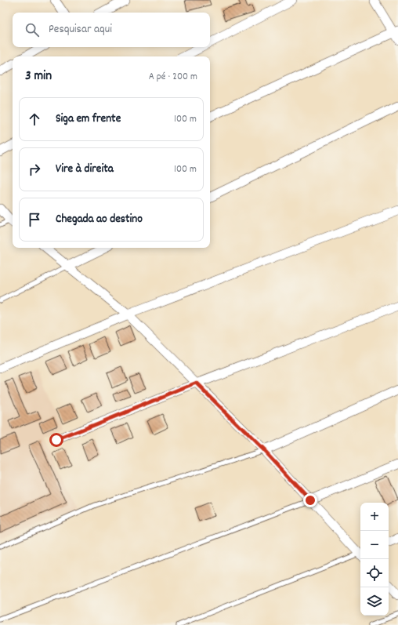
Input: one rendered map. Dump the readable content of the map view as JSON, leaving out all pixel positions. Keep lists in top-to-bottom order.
{
  "page": {
    "search": "Pesquisar aqui",
    "heading": ["3 min", "A pé · 200 m"],
    "list": [
      ["Siga em frente", "100 m"],
      ["Vire à direita", "100 m"],
      "Chegada ao destino"
    ],
    "map_buttons": ["+", "−"]
  }
}
